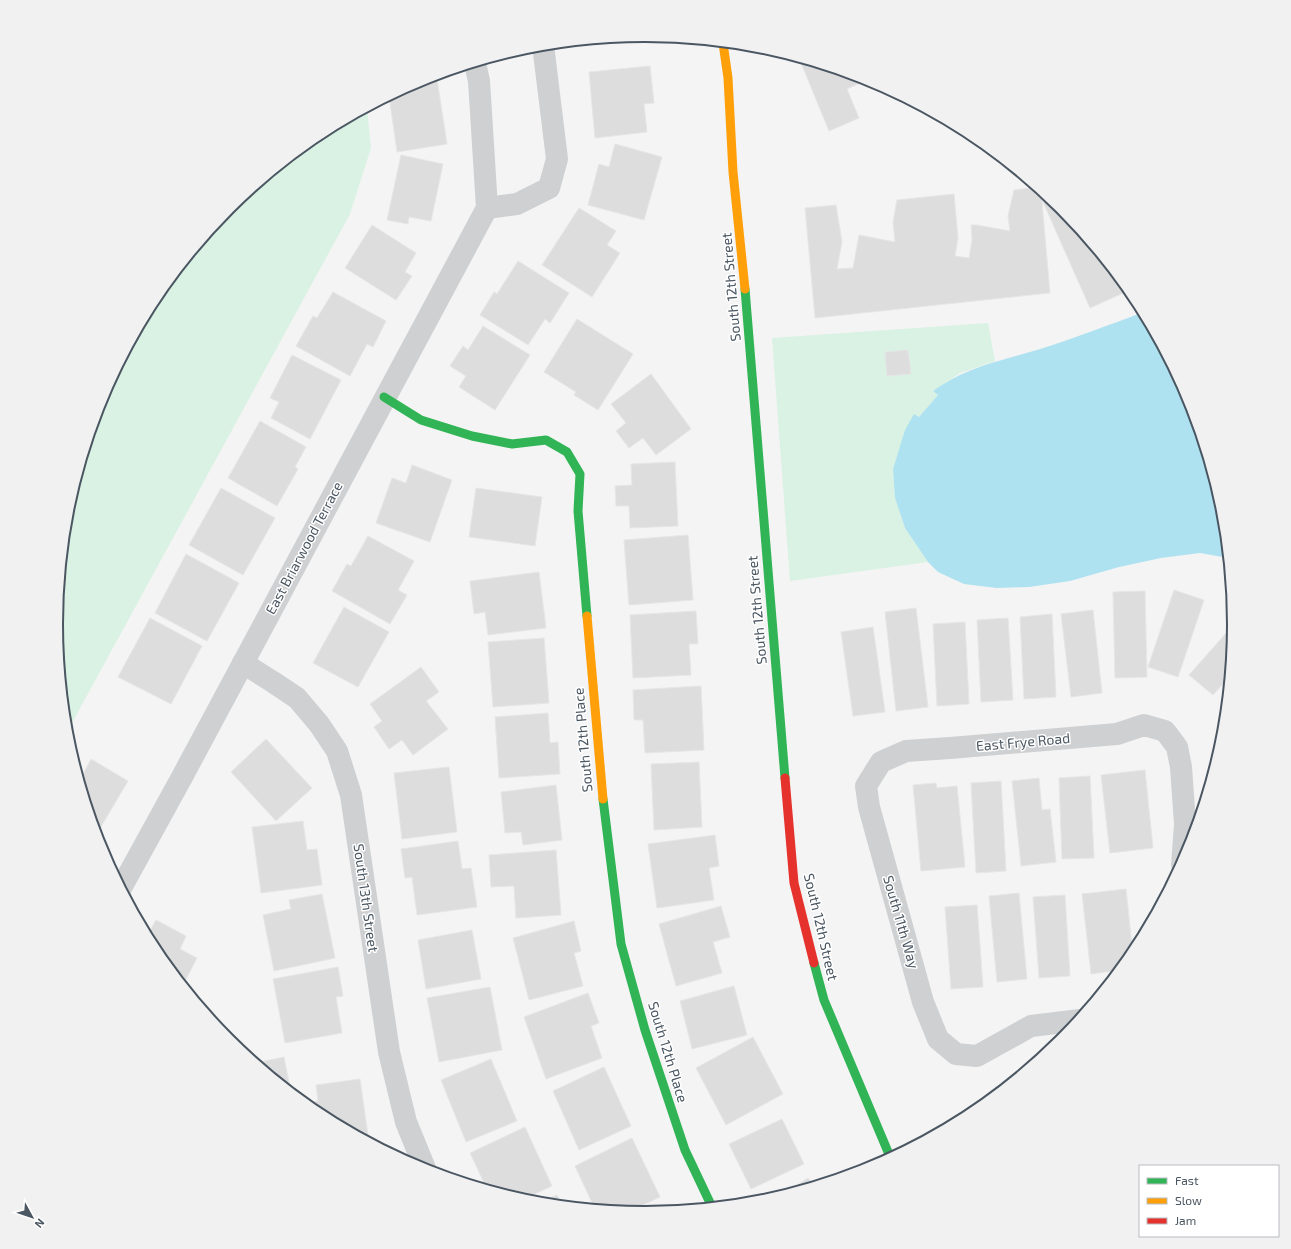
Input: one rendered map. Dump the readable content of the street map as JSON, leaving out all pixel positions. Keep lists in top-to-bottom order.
{
  "streets": {
    "street": [
      "South 12th Street",
      "East Briarwood Terrace",
      "South 12th Place",
      "East Frye Road",
      "South 13th Street",
      "South 11th Way"
    ]
  },
  "crossings": [
    ["East Briarwood Terrace", "South 12th Place"],
    ["East Briarwood Terrace", "South 13th Street"],
    ["East Frye Road", "South 11th Way"]
  ],
  "legend": ["Fast", "Slow", "Jam"],
  "north": "bottom right"
}
